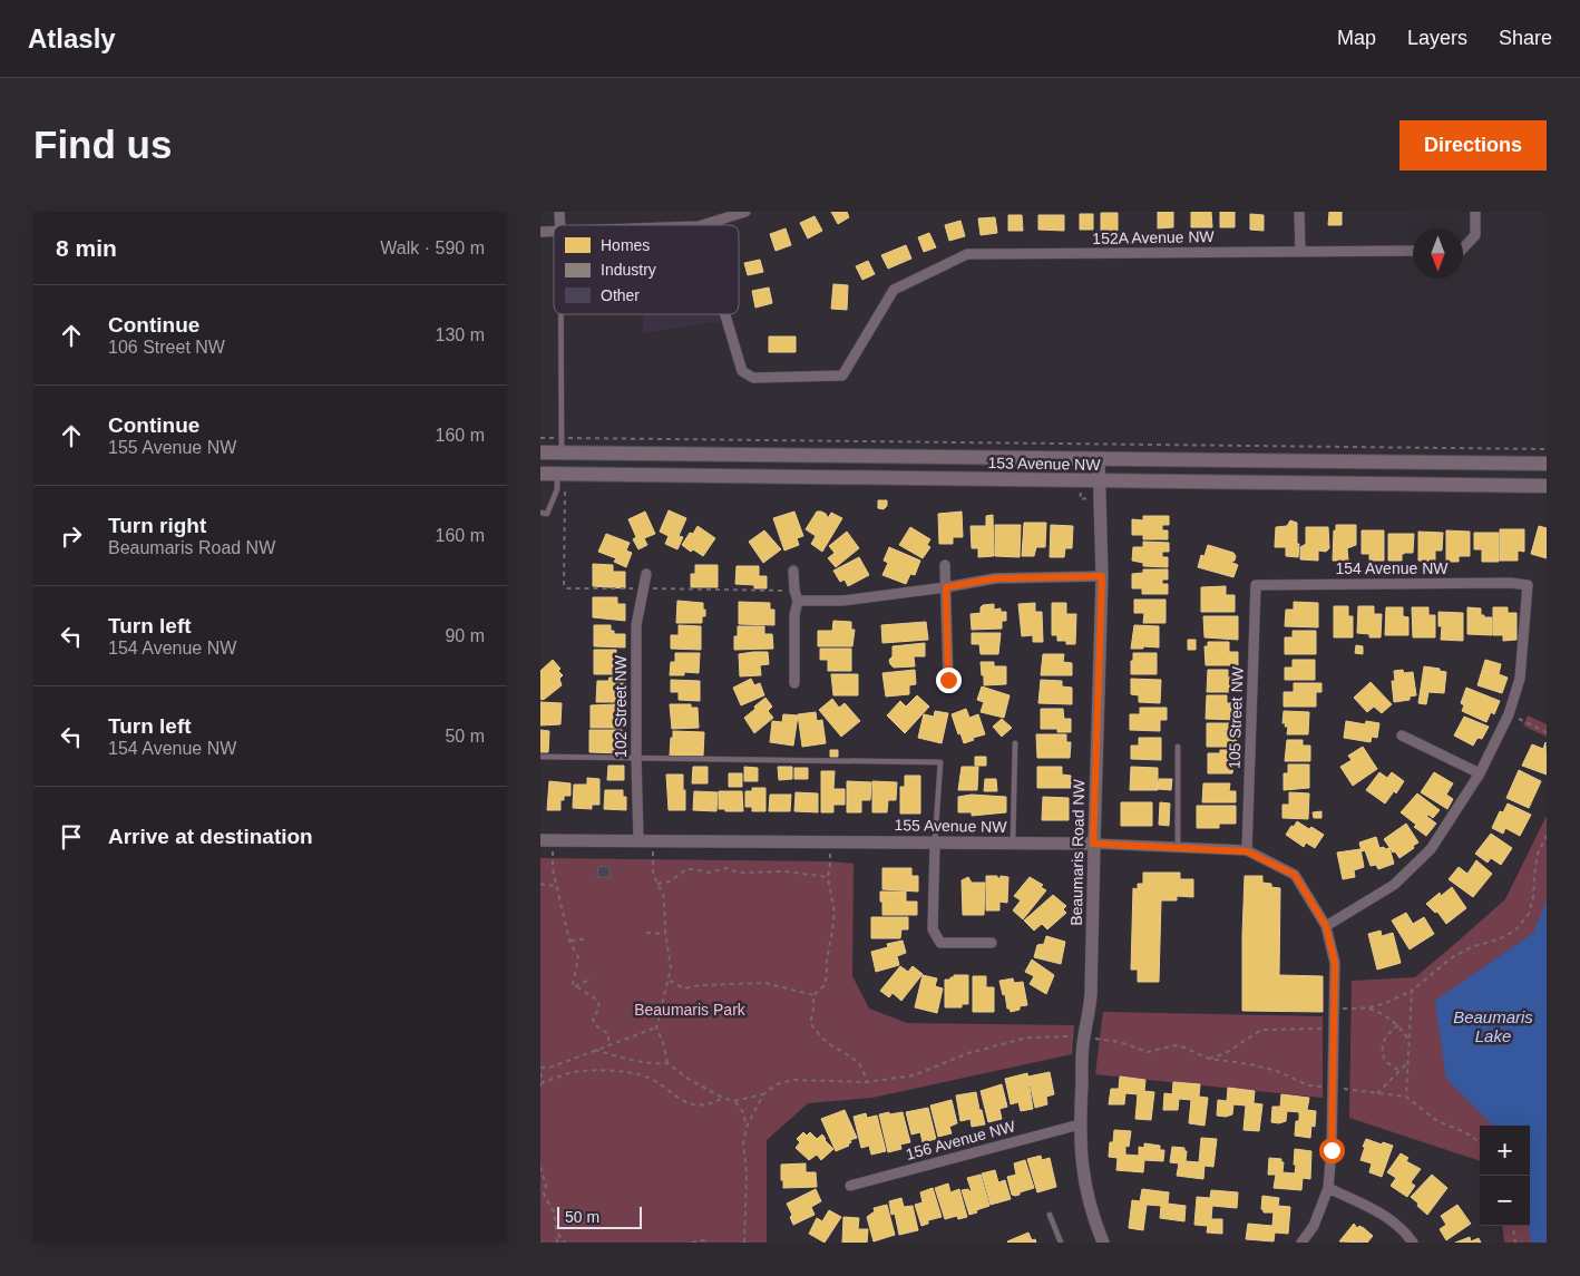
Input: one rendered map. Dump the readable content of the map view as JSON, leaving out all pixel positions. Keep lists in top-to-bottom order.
{
  "streets": {
    "main road": ["153 Avenue NW"],
    "street": [
      "152A Avenue NW",
      "154 Avenue NW",
      "102 Street NW",
      "105 Street NW",
      "155 Avenue NW",
      "Beaumaris Road NW",
      "156 Avenue NW"
    ]
  },
  "crossings": [
    ["153 Avenue NW", "Beaumaris Road NW"],
    ["154 Avenue NW", "105 Street NW"],
    ["102 Street NW", "155 Avenue NW"],
    ["105 Street NW", "155 Avenue NW"],
    ["155 Avenue NW", "Beaumaris Road NW"],
    ["Beaumaris Road NW", "156 Avenue NW"]
  ],
  "water": ["Beaumaris Lake"],
  "parks": ["Beaumaris Park"],
  "legend": ["Homes", "Industry", "Other"],
  "scale_bar": "50 m",
  "north": "bottom",
  "page": {
    "header": "Atlasly",
    "nav": ["Map", "Layers", "Share"],
    "buttons": "Directions",
    "title": "Find us",
    "heading": ["8 min", "Walk · 590 m"],
    "list": [
      ["Continue", "106 Street NW", "130 m"],
      ["Continue", "155 Avenue NW", "160 m"],
      ["Turn right", "Beaumaris Road NW", "160 m"],
      ["Turn left", "154 Avenue NW", "90 m"],
      ["Turn left", "154 Avenue NW", "50 m"],
      "Arrive at destination"
    ],
    "map_buttons": ["+", "−"],
    "scale": "50 m"
  }
}
